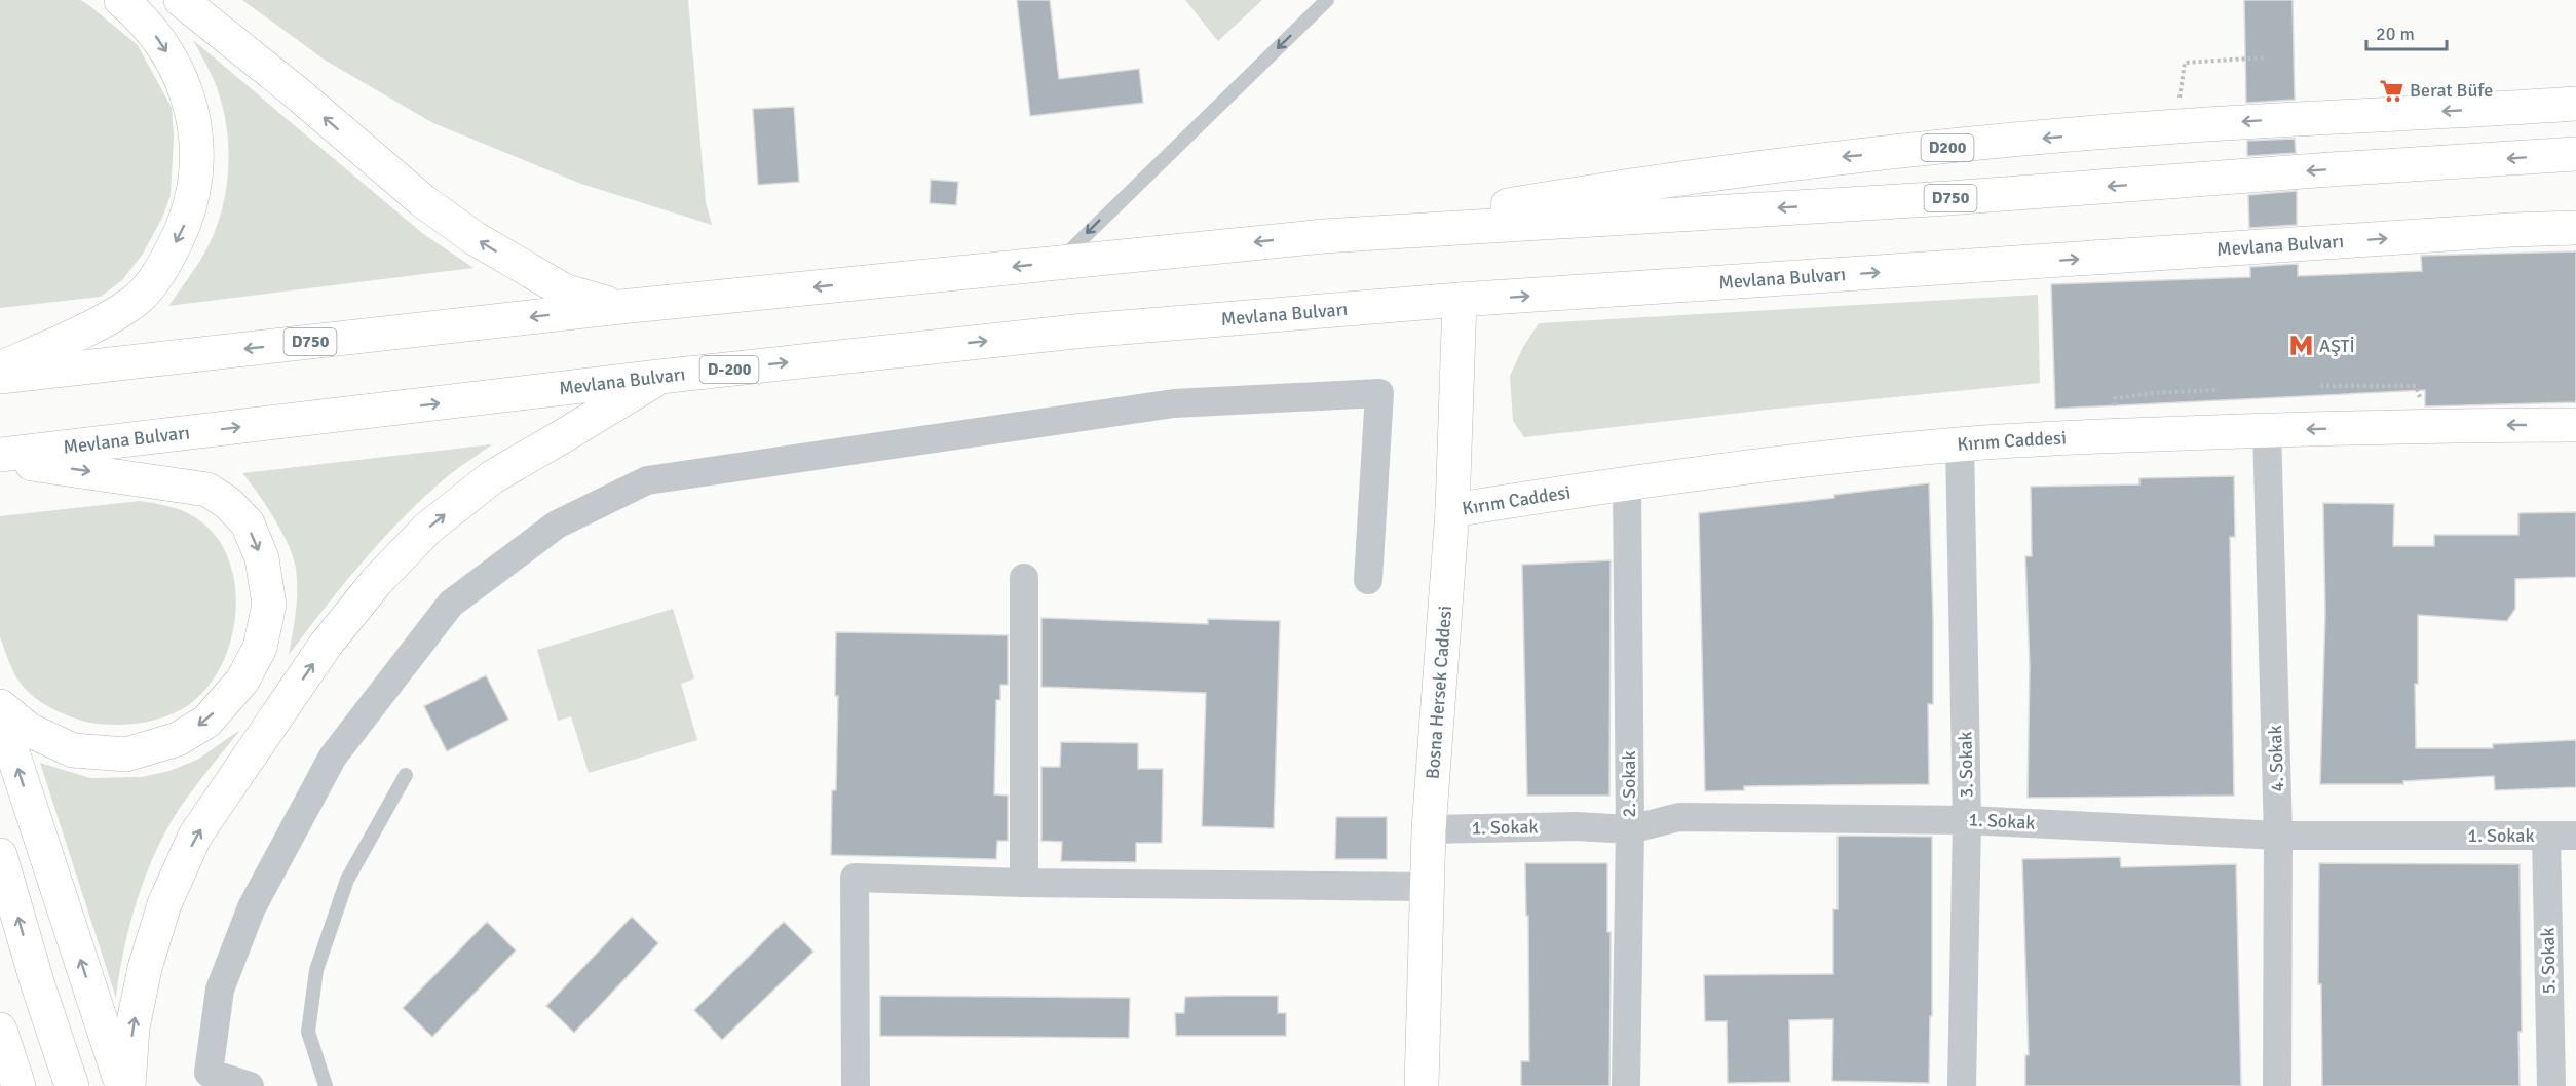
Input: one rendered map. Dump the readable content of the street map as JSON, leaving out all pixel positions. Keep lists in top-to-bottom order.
{
  "streets": {
    "main road": [
      "D200",
      "D750",
      "Mevlana Bulvarı",
      "D-200",
      "Kırım Caddesi",
      "Bosna Hersek Caddesi"
    ],
    "street": [
      "4. Sokak",
      "3. Sokak",
      "2. Sokak",
      "1. Sokak",
      "5. Sokak"
    ]
  },
  "crossings": [
    ["D200", "D750"],
    ["Mevlana Bulvarı", "Bosna Hersek Caddesi"],
    ["Kırım Caddesi", "Bosna Hersek Caddesi"],
    ["Kırım Caddesi", "4. Sokak"],
    ["Kırım Caddesi", "3. Sokak"],
    ["Kırım Caddesi", "2. Sokak"],
    ["Bosna Hersek Caddesi", "1. Sokak"],
    ["4. Sokak", "1. Sokak"],
    ["3. Sokak", "1. Sokak"],
    ["2. Sokak", "1. Sokak"],
    ["1. Sokak", "5. Sokak"]
  ],
  "places": {
    "supermarket": ["Berat Büfe"],
    "metro station": ["AŞTİ"]
  },
  "scale_bar": "20 m"
}
